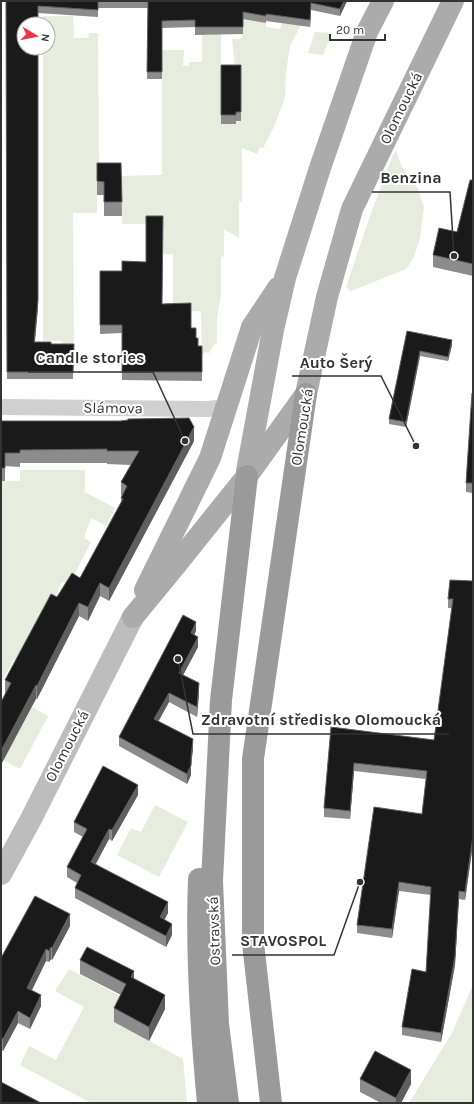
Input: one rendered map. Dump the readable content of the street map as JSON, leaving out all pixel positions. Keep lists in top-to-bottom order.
{
  "streets": {
    "highway": ["Olomoucká", "Ostravská"],
    "street": ["Slámova"]
  },
  "places": [
    "Benzina",
    "Candle stories",
    "Auto Šerý",
    "Zdravotní středisko Olomoucká",
    "STAVOSPOL"
  ],
  "scale_bar": "20 m",
  "north": "right"
}
